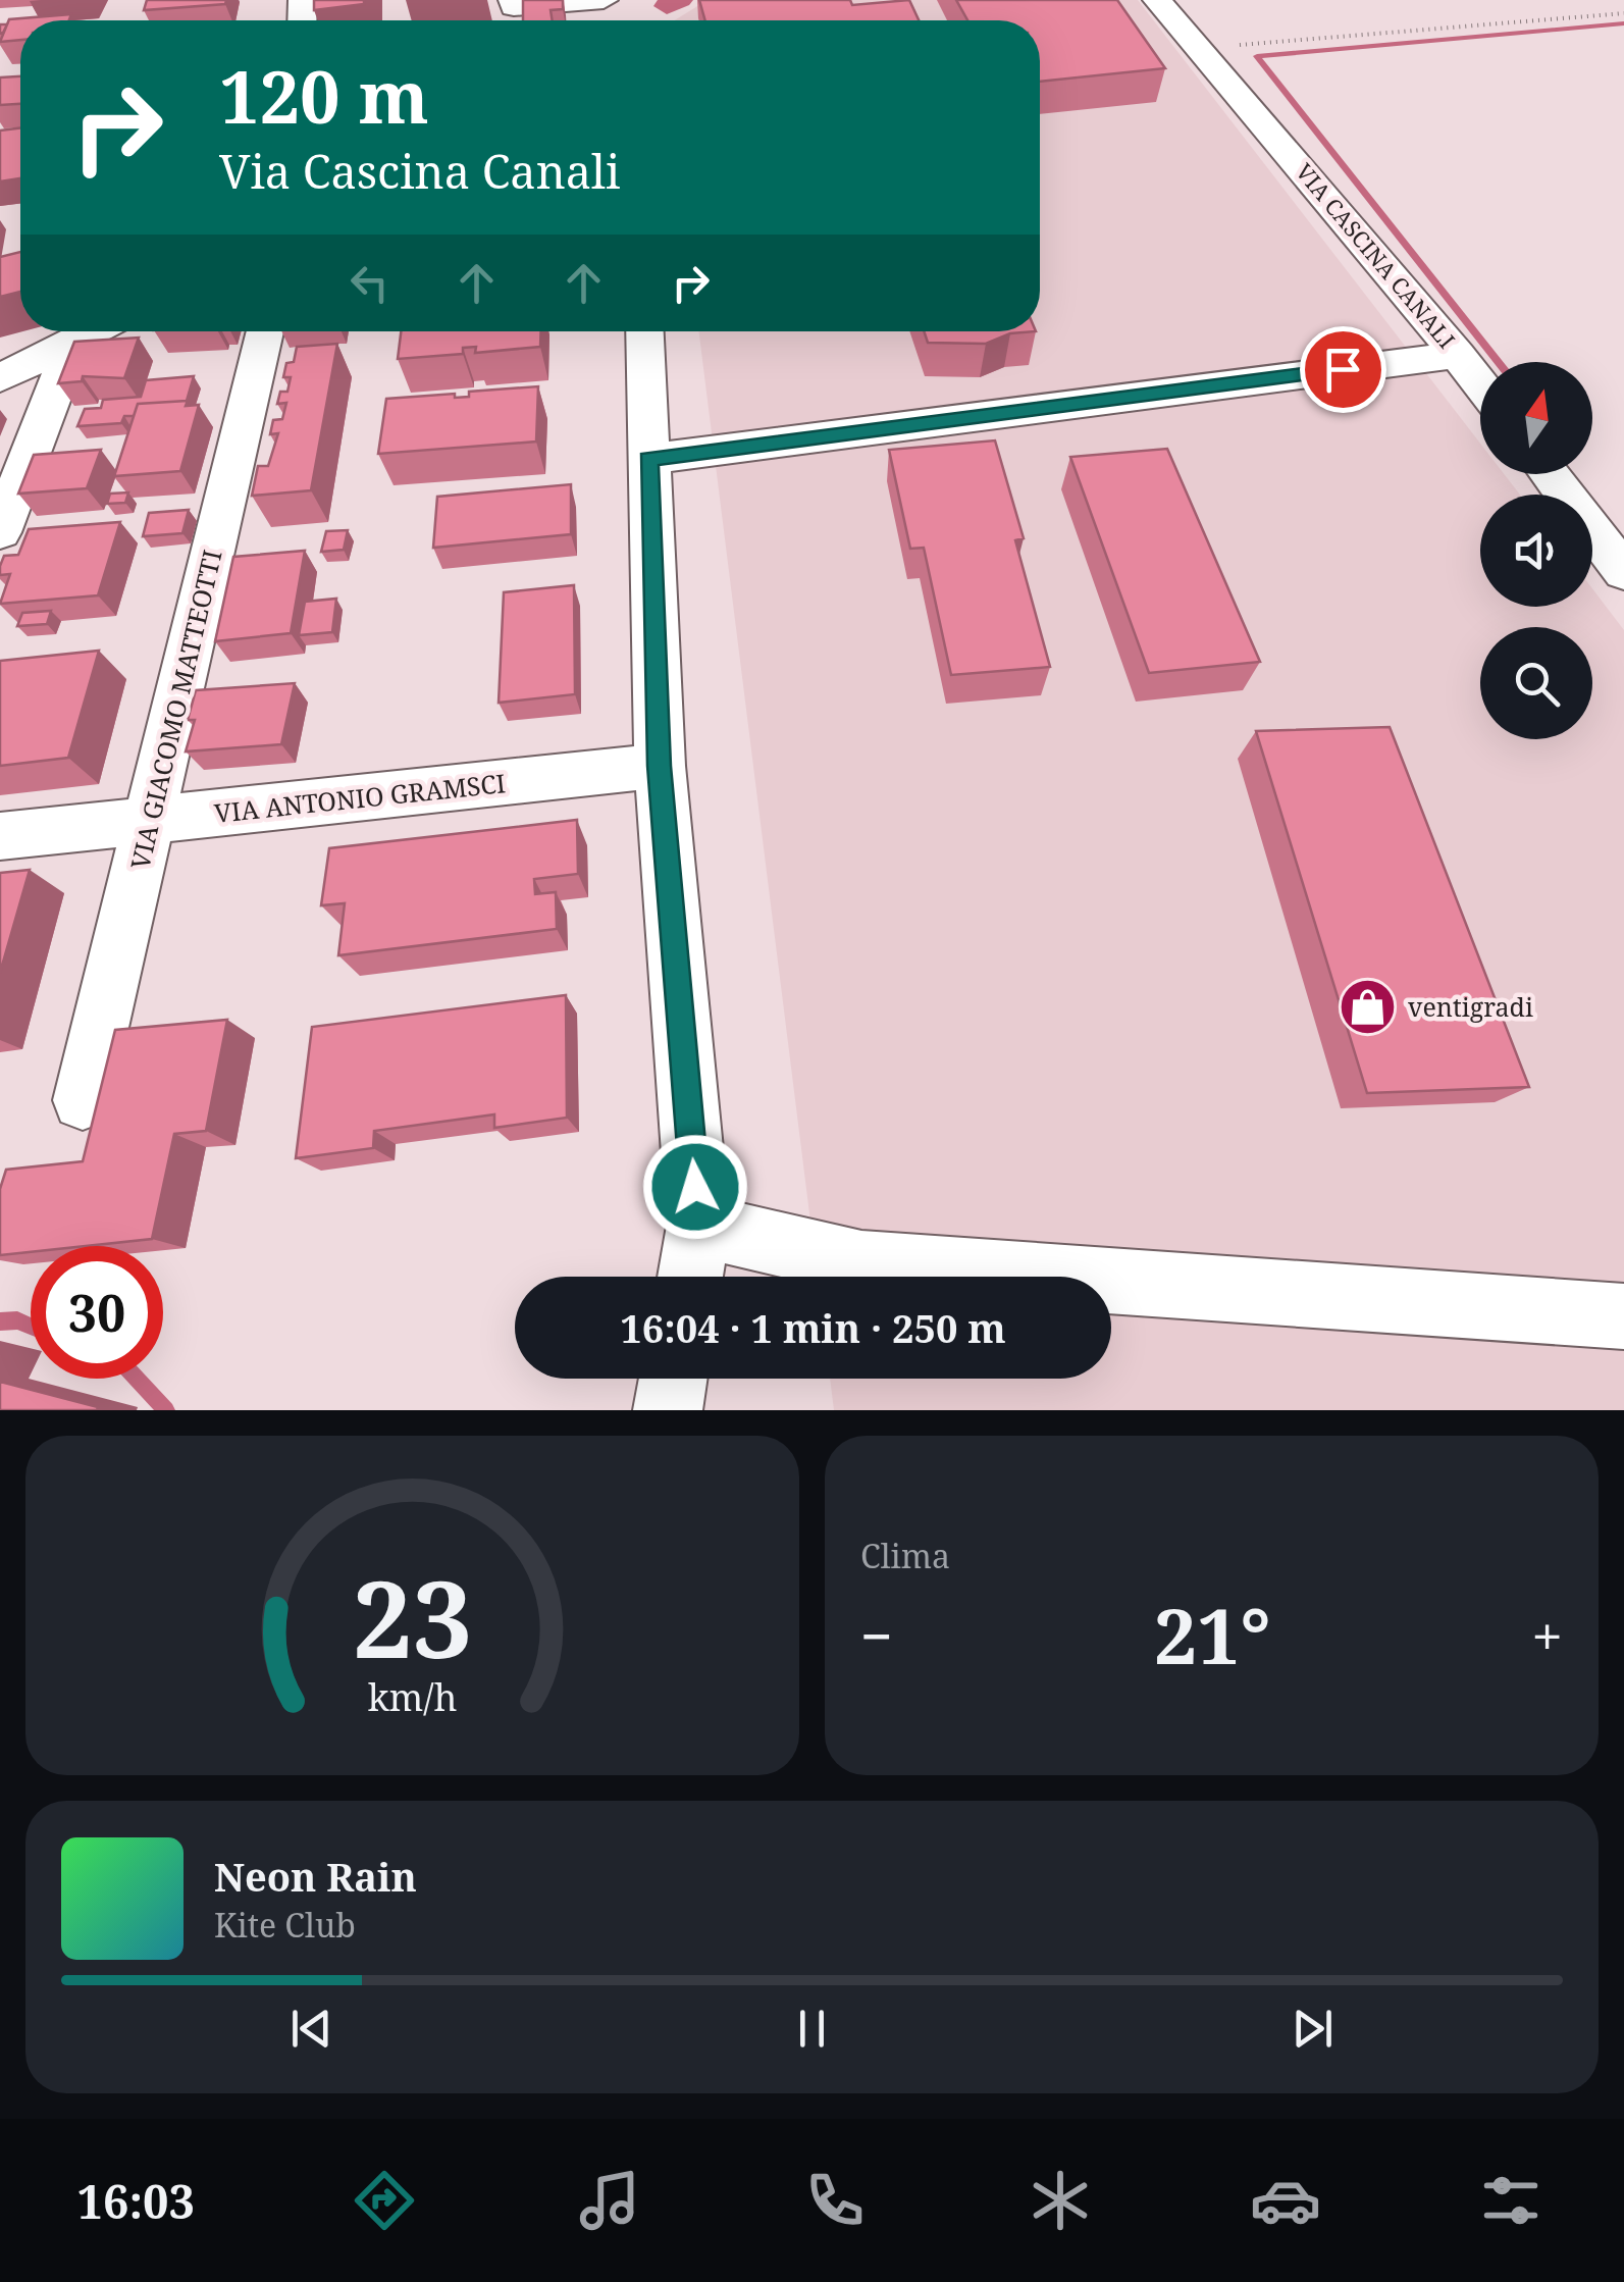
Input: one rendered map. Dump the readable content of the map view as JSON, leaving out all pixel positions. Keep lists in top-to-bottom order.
{
  "streets": {
    "street": ["VIA CASCINA CANALI", "VIA GIACOMO MATTEOTTI", "VIA ANTONIO GRAMSCI"]
  },
  "crossings": [
    ["VIA GIACOMO MATTEOTTI", "VIA ANTONIO GRAMSCI"]
  ],
  "places": {
    "shop": ["ventigradi"]
  },
  "north": "top",
  "page": {
    "turn": ["120 m", "Via Cascina Canali"],
    "limit": "30",
    "trip": "16:04 · 1 min · 250 m",
    "tile": "Clima",
    "heat": ["−", "21°", "+"],
    "song": ["Neon Rain", "Kite Club"],
    "tabs": "16:03",
    "gauge": ["23", "km/h"]
  }
}
